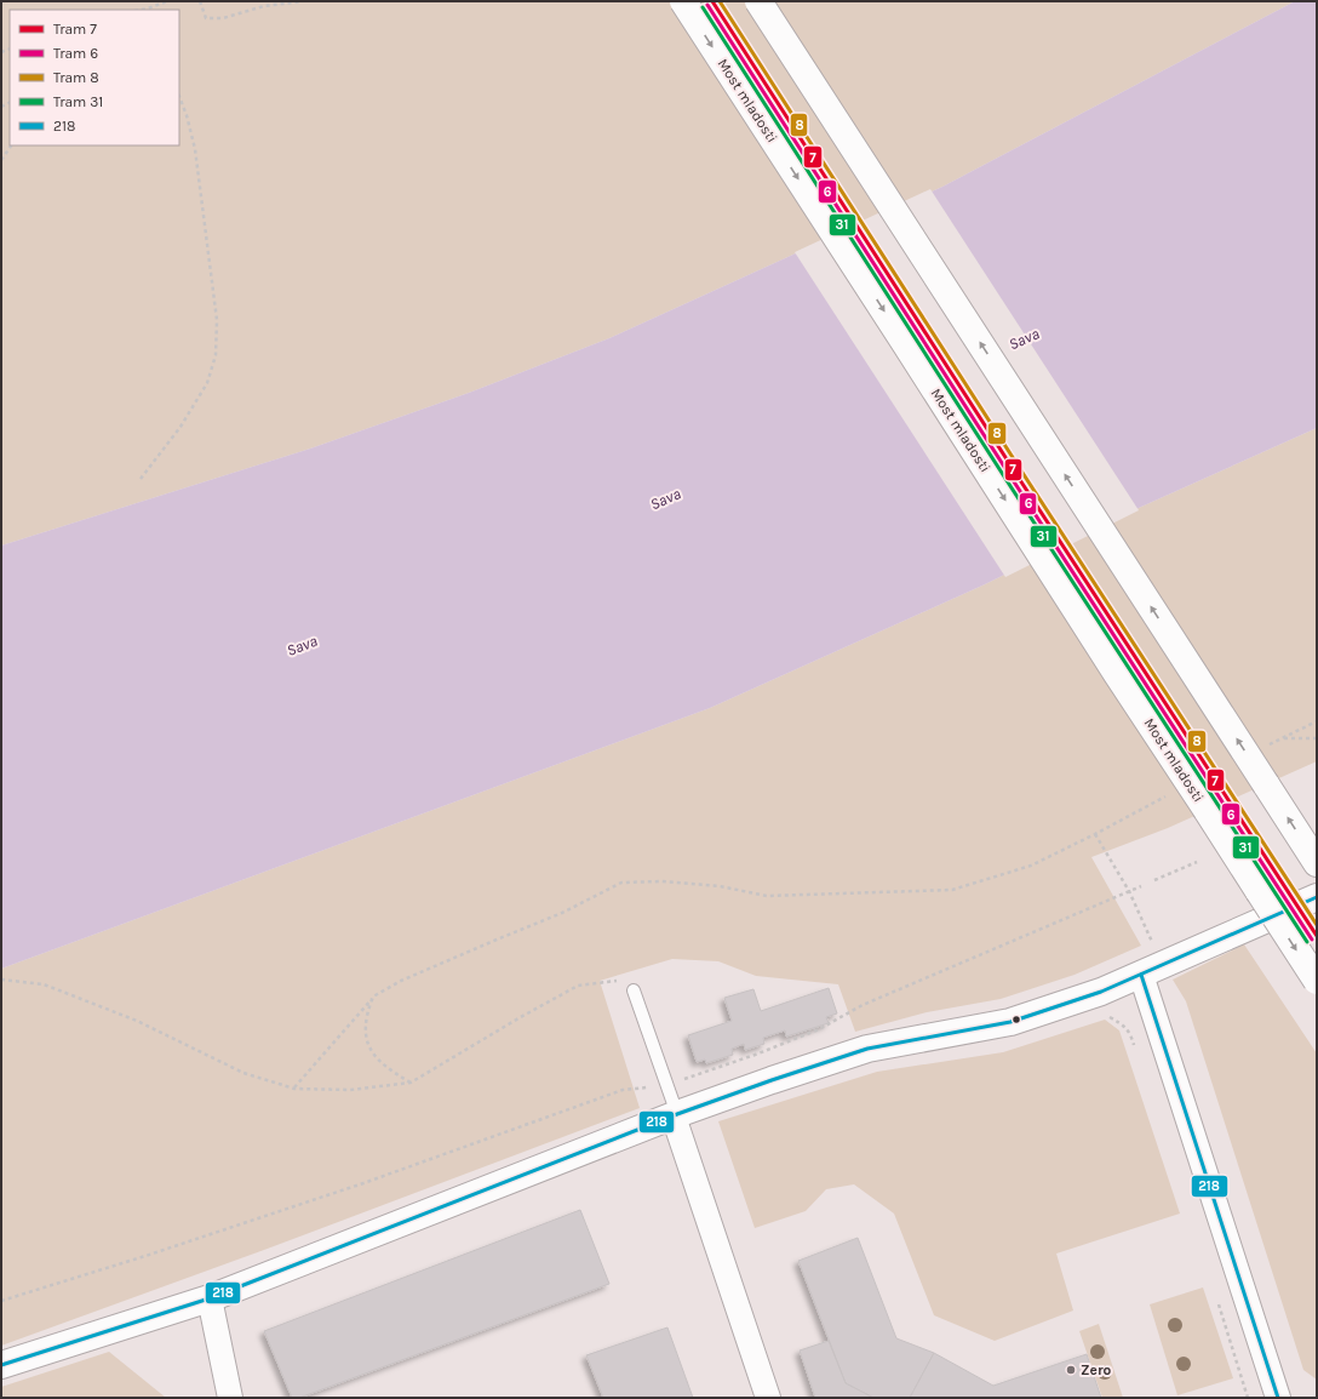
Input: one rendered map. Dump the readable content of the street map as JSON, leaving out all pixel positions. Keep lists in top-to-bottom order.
{
  "streets": {
    "main road": ["Most mladosti"]
  },
  "water": ["Sava"],
  "places": ["Zero"],
  "lines": [
    "tram line 7",
    "tram line 8",
    "tram line 6",
    "tram line 31",
    "transit line 218"
  ],
  "legend": [
    "Tram 7",
    "Tram 6",
    "Tram 8",
    "Tram 31",
    "218"
  ]
}
